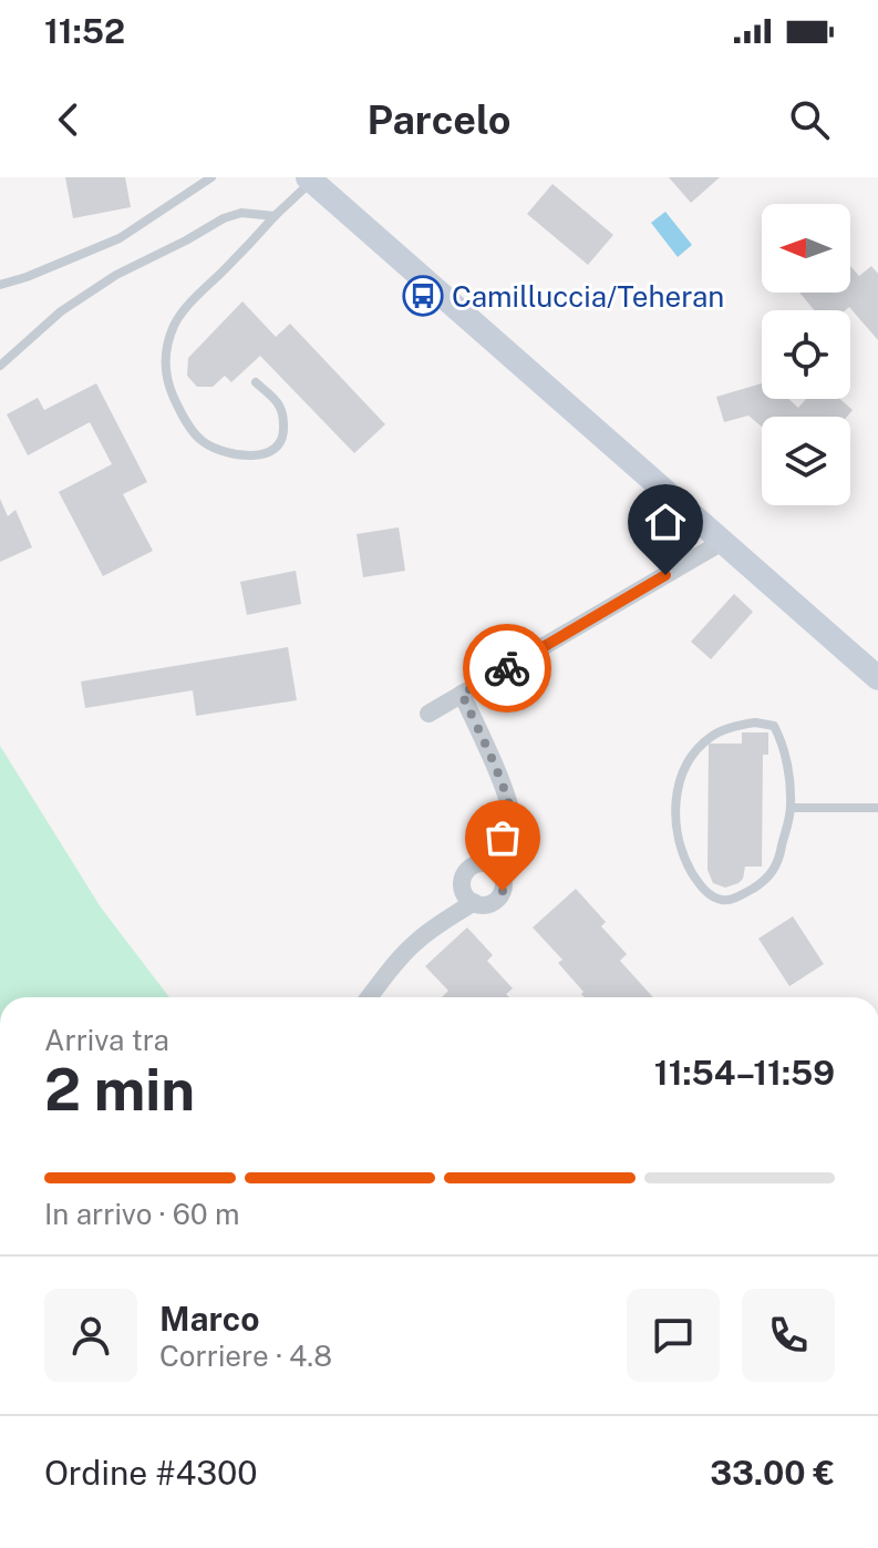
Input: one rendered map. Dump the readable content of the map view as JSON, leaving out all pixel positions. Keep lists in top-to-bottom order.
{
  "places": {
    "bus stop": ["Camilluccia/Teheran"]
  },
  "north": "left",
  "page": {
    "status": "11:52",
    "header": "Parcelo",
    "heading": ["2 min", "Arriva tra", "11:54–11:59"],
    "panel": [
      "Marco",
      "Corriere · 4.8",
      "Ordine #4300",
      "33.00 €"
    ],
    "bar": "In arrivo · 60 m"
  }
}
